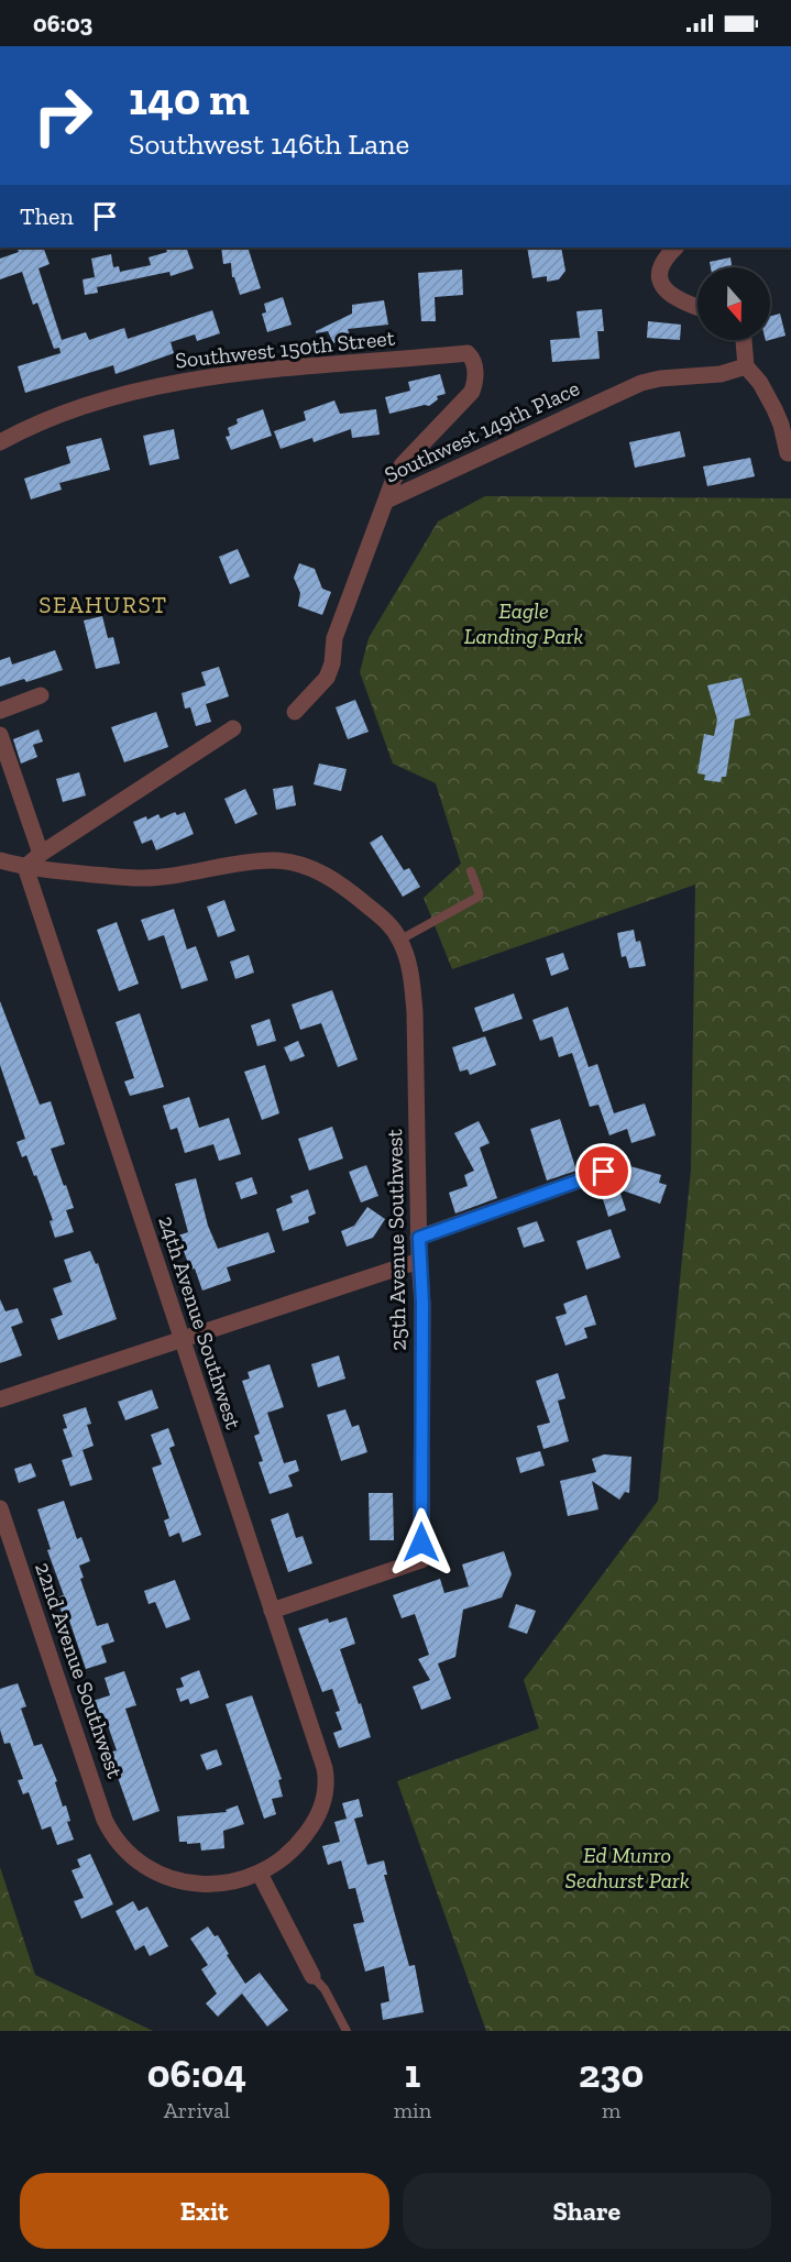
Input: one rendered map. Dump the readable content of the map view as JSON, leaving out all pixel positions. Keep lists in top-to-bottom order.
{
  "streets": {
    "street": [
      "Southwest 150th Street",
      "Southwest 149th Place",
      "25th Avenue Southwest",
      "24th Avenue Southwest",
      "22nd Avenue Southwest"
    ]
  },
  "crossings": [
    ["Southwest 150th Street", "Southwest 149th Place"],
    ["25th Avenue Southwest", "24th Avenue Southwest"],
    ["24th Avenue Southwest", "22nd Avenue Southwest"]
  ],
  "districts": ["SEAHURST"],
  "parks": ["Eagle Landing Park", "Ed Munro Seahurst Park"],
  "north": "bottom",
  "page": {
    "status": "06:03",
    "turn": ["140 m", "Southwest 146th Lane"],
    "then": "Then",
    "eta": [
      "06:04",
      "Arrival",
      "1",
      "min",
      "230",
      "m"
    ],
    "buttons": ["Exit", "Share"]
  }
}
